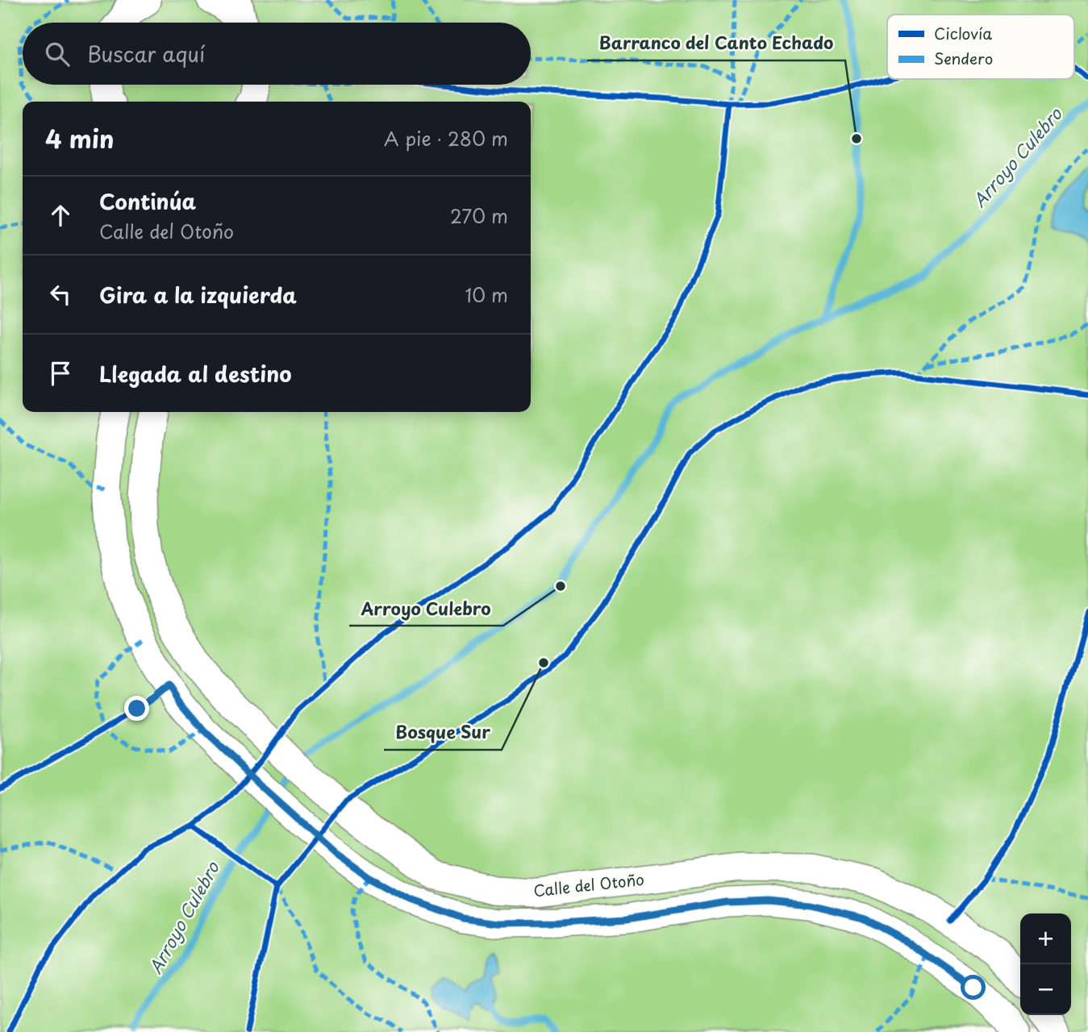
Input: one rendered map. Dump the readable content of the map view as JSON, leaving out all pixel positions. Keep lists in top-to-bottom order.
{
  "streets": {
    "street": ["Calle del Otoño"]
  },
  "water": ["Arroyo Culebro"],
  "places": ["Barranco del Canto Echado", "Arroyo Culebro", "Bosque Sur"],
  "legend": ["Ciclovía", "Sendero"],
  "page": {
    "search": "Buscar aquí",
    "heading": ["4 min", "A pie · 280 m"],
    "list": [
      ["Continúa", "Calle del Otoño", "270 m"],
      ["Gira a la izquierda", "10 m"],
      "Llegada al destino"
    ],
    "map_buttons": ["+", "−"]
  }
}
